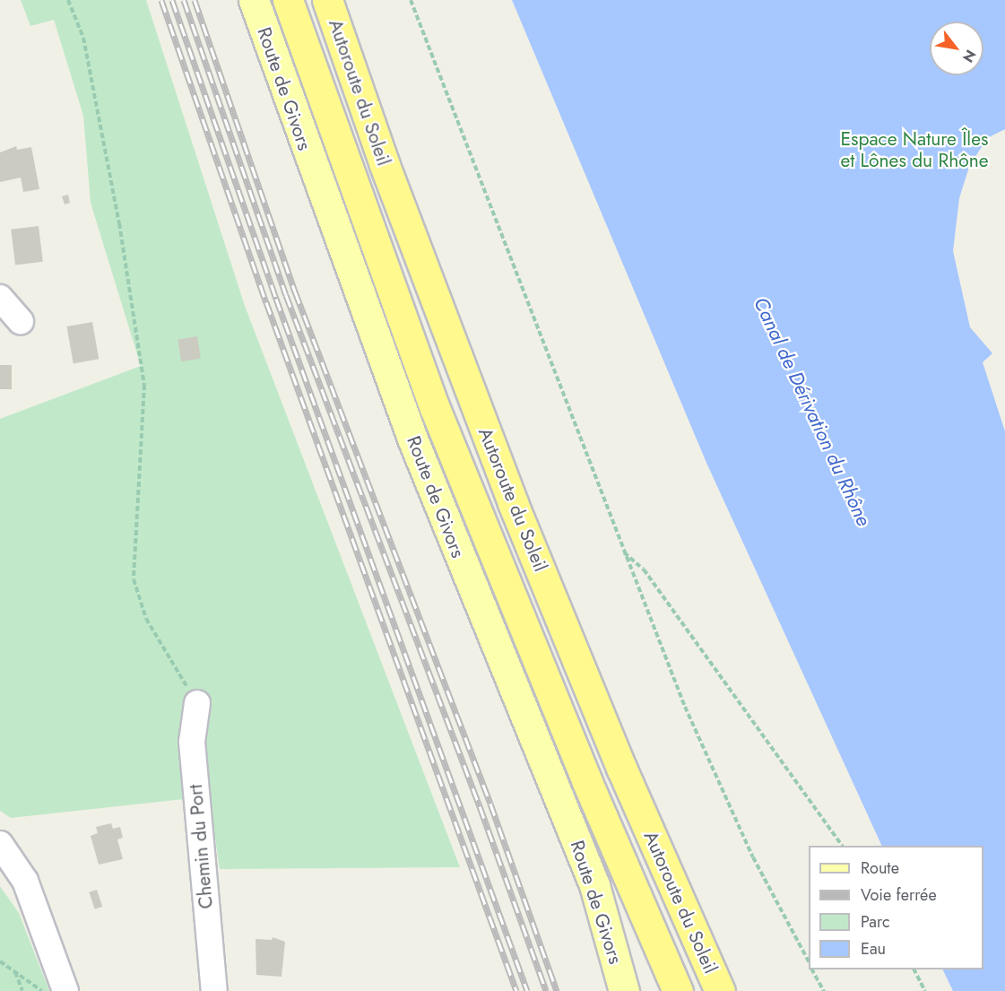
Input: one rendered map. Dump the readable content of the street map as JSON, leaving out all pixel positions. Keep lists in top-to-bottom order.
{
  "streets": {
    "highway": ["Autoroute du Soleil"],
    "main road": ["Route de Givors"],
    "street": ["Chemin du Port"]
  },
  "water": ["Canal de Dérivation du Rhône"],
  "parks": ["Espace Nature Îles et Lônes du Rhône"],
  "legend": [
    "Route",
    "Voie ferrée",
    "Parc",
    "Eau"
  ],
  "north": "bottom right"
}
